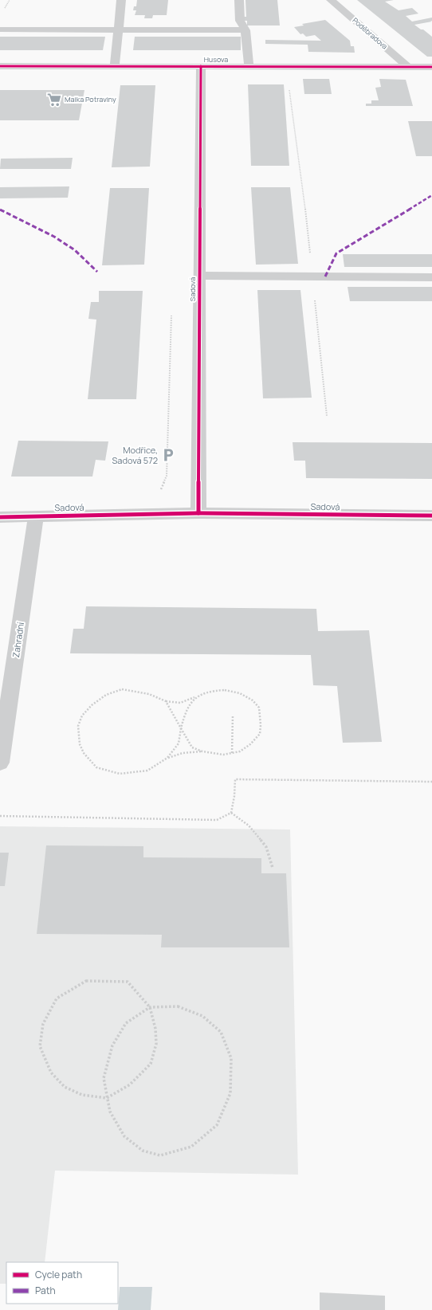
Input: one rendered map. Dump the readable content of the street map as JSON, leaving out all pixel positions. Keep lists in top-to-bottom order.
{
  "streets": {
    "street": [
      "Poděbradova",
      "Husova",
      "Sadová",
      "Zahradní"
    ]
  },
  "crossings": [
    ["Poděbradova", "Husova"],
    ["Husova", "Sadová"],
    ["Sadová", "Zahradní"]
  ],
  "places": {
    "supermarket": ["Maika Potraviny"],
    "parking": ["Modřice, Sadová 572"]
  },
  "legend": ["Cycle path", "Path"]
}
